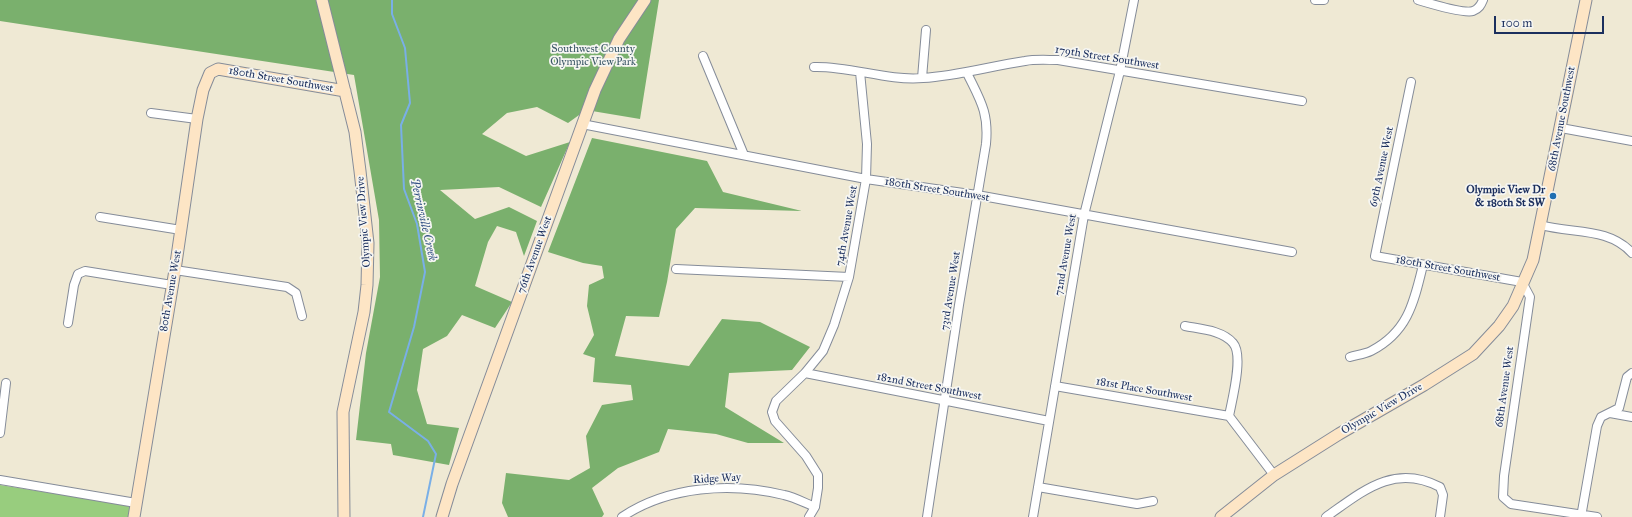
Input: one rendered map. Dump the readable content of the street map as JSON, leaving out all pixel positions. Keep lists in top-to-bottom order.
{
  "streets": {
    "main road": [
      "180th Street Southwest",
      "68th Avenue Southwest",
      "Olympic View Drive",
      "76th Avenue West",
      "80th Avenue West"
    ],
    "street": [
      "179th Street Southwest",
      "69th Avenue West",
      "74th Avenue West",
      "72nd Avenue West",
      "73rd Avenue West",
      "182nd Street Southwest",
      "68th Avenue West",
      "181st Place Southwest",
      "Ridge Way"
    ]
  },
  "crossings": [
    ["179th Street Southwest", "74th Avenue West"],
    ["179th Street Southwest", "72nd Avenue West"],
    ["179th Street Southwest", "73rd Avenue West"],
    ["180th Street Southwest", "68th Avenue Southwest"],
    ["180th Street Southwest", "69th Avenue West"],
    ["180th Street Southwest", "Olympic View Drive"],
    ["180th Street Southwest", "74th Avenue West"],
    ["180th Street Southwest", "76th Avenue West"],
    ["180th Street Southwest", "72nd Avenue West"],
    ["180th Street Southwest", "80th Avenue West"],
    ["180th Street Southwest", "73rd Avenue West"],
    ["180th Street Southwest", "68th Avenue West"],
    ["68th Avenue Southwest", "Olympic View Drive"],
    ["68th Avenue Southwest", "68th Avenue West"],
    ["Olympic View Drive", "68th Avenue West"],
    ["74th Avenue West", "182nd Street Southwest"],
    ["74th Avenue West", "Ridge Way"],
    ["72nd Avenue West", "182nd Street Southwest"],
    ["72nd Avenue West", "181st Place Southwest"],
    ["73rd Avenue West", "182nd Street Southwest"]
  ],
  "water": ["Perrinville Creek"],
  "parks": ["Southwest County Olympic View Park"],
  "places": ["Olympic View Dr & 180th St SW"],
  "scale_bar": "100 m"
}
